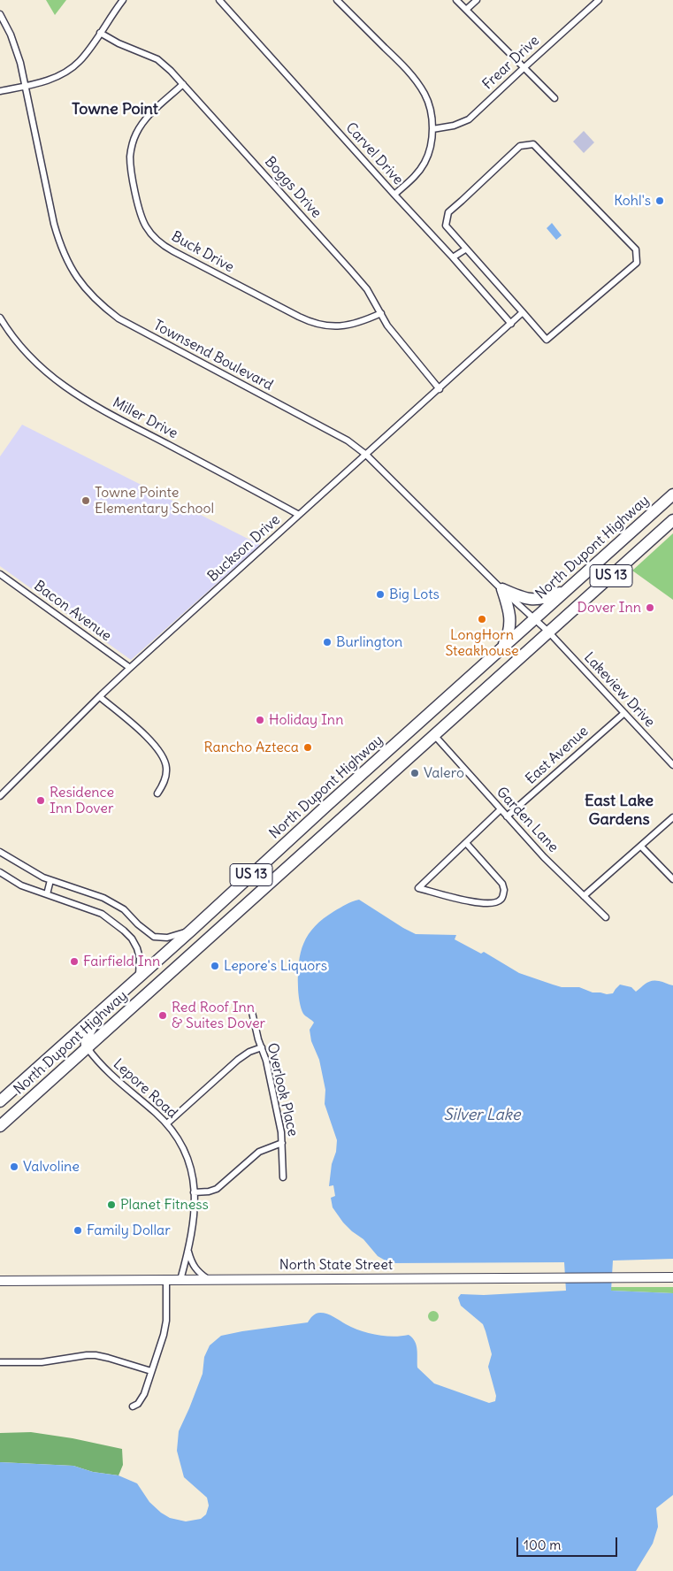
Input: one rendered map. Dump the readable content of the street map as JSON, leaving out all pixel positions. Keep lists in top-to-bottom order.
{
  "streets": {
    "highway": ["North Dupont Highway", "US 13"],
    "main road": ["North State Street"],
    "street": [
      "Frear Drive",
      "Carvel Drive",
      "Boggs Drive",
      "Buck Drive",
      "Townsend Boulevard",
      "Miller Drive",
      "Buckson Drive",
      "Bacon Avenue",
      "Lakeview Drive",
      "East Avenue",
      "Garden Lane",
      "Lepore Road",
      "Overlook Place"
    ]
  },
  "crossings": [
    ["Carvel Drive", "Buckson Drive"],
    ["Boggs Drive", "Buck Drive"],
    ["Boggs Drive", "Buckson Drive"],
    ["Townsend Boulevard", "North Dupont Highway"],
    ["Townsend Boulevard", "Buckson Drive"],
    ["Townsend Boulevard", "Lakeview Drive"],
    ["Miller Drive", "Buckson Drive"],
    ["North Dupont Highway", "Lakeview Drive"],
    ["North Dupont Highway", "Garden Lane"],
    ["North Dupont Highway", "Lepore Road"],
    ["Buckson Drive", "Bacon Avenue"],
    ["Lakeview Drive", "East Avenue"],
    ["East Avenue", "Garden Lane"],
    ["Lepore Road", "North State Street"]
  ],
  "districts": ["Towne Point", "East Lake Gardens"],
  "water": ["Silver Lake"],
  "places": [
    "Kohl's",
    "Towne Pointe Elementary School",
    "Big Lots",
    "Dover Inn",
    "LongHorn Steakhouse",
    "Burlington",
    "Holiday Inn",
    "Rancho Azteca",
    "Valero",
    "Residence Inn Dover",
    "Fairfield Inn",
    "Lepore's Liquors",
    "Red Roof Inn & Suites Dover",
    "Valvoline",
    "Planet Fitness",
    "Family Dollar"
  ],
  "scale_bar": "100 m"
}
